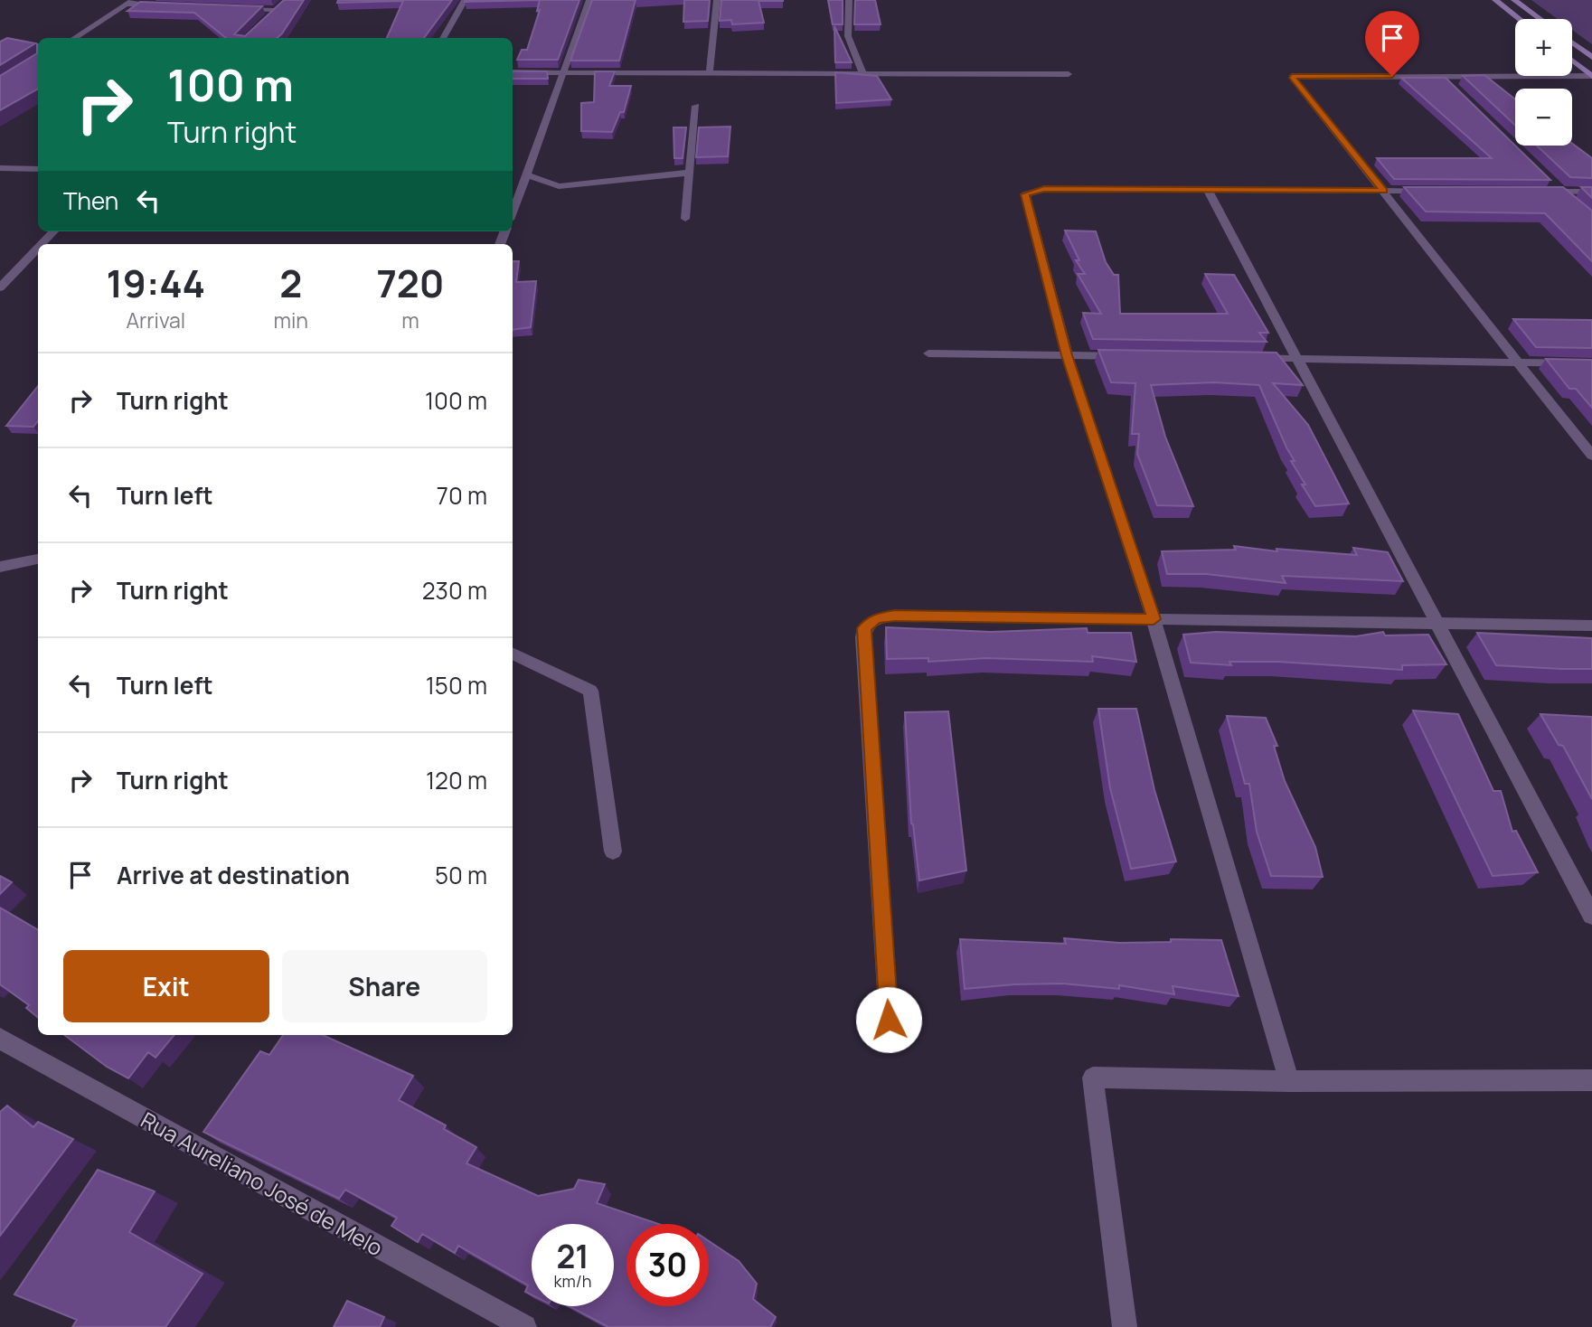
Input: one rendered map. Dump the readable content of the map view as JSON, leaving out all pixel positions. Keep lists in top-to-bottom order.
{
  "streets": {
    "street": ["Rua Aureliano José de Melo"]
  },
  "page": {
    "map_buttons": ["+", "−"],
    "turn": ["100 m", "Turn right"],
    "then": "Then",
    "eta": [
      "19:44",
      "Arrival",
      "2",
      "min",
      "720",
      "m"
    ],
    "list": [
      {
        "name": "Turn right",
        "value": "100 m"
      },
      {
        "name": "Turn left",
        "value": "70 m"
      },
      {
        "name": "Turn right",
        "value": "230 m"
      },
      {
        "name": "Turn left",
        "value": "150 m"
      },
      {
        "name": "Turn right",
        "value": "120 m"
      },
      {
        "name": "Arrive at destination",
        "value": "50 m"
      }
    ],
    "buttons": ["Exit", "Share"],
    "speed": "21 km/h",
    "limit": "30"
  }
}
